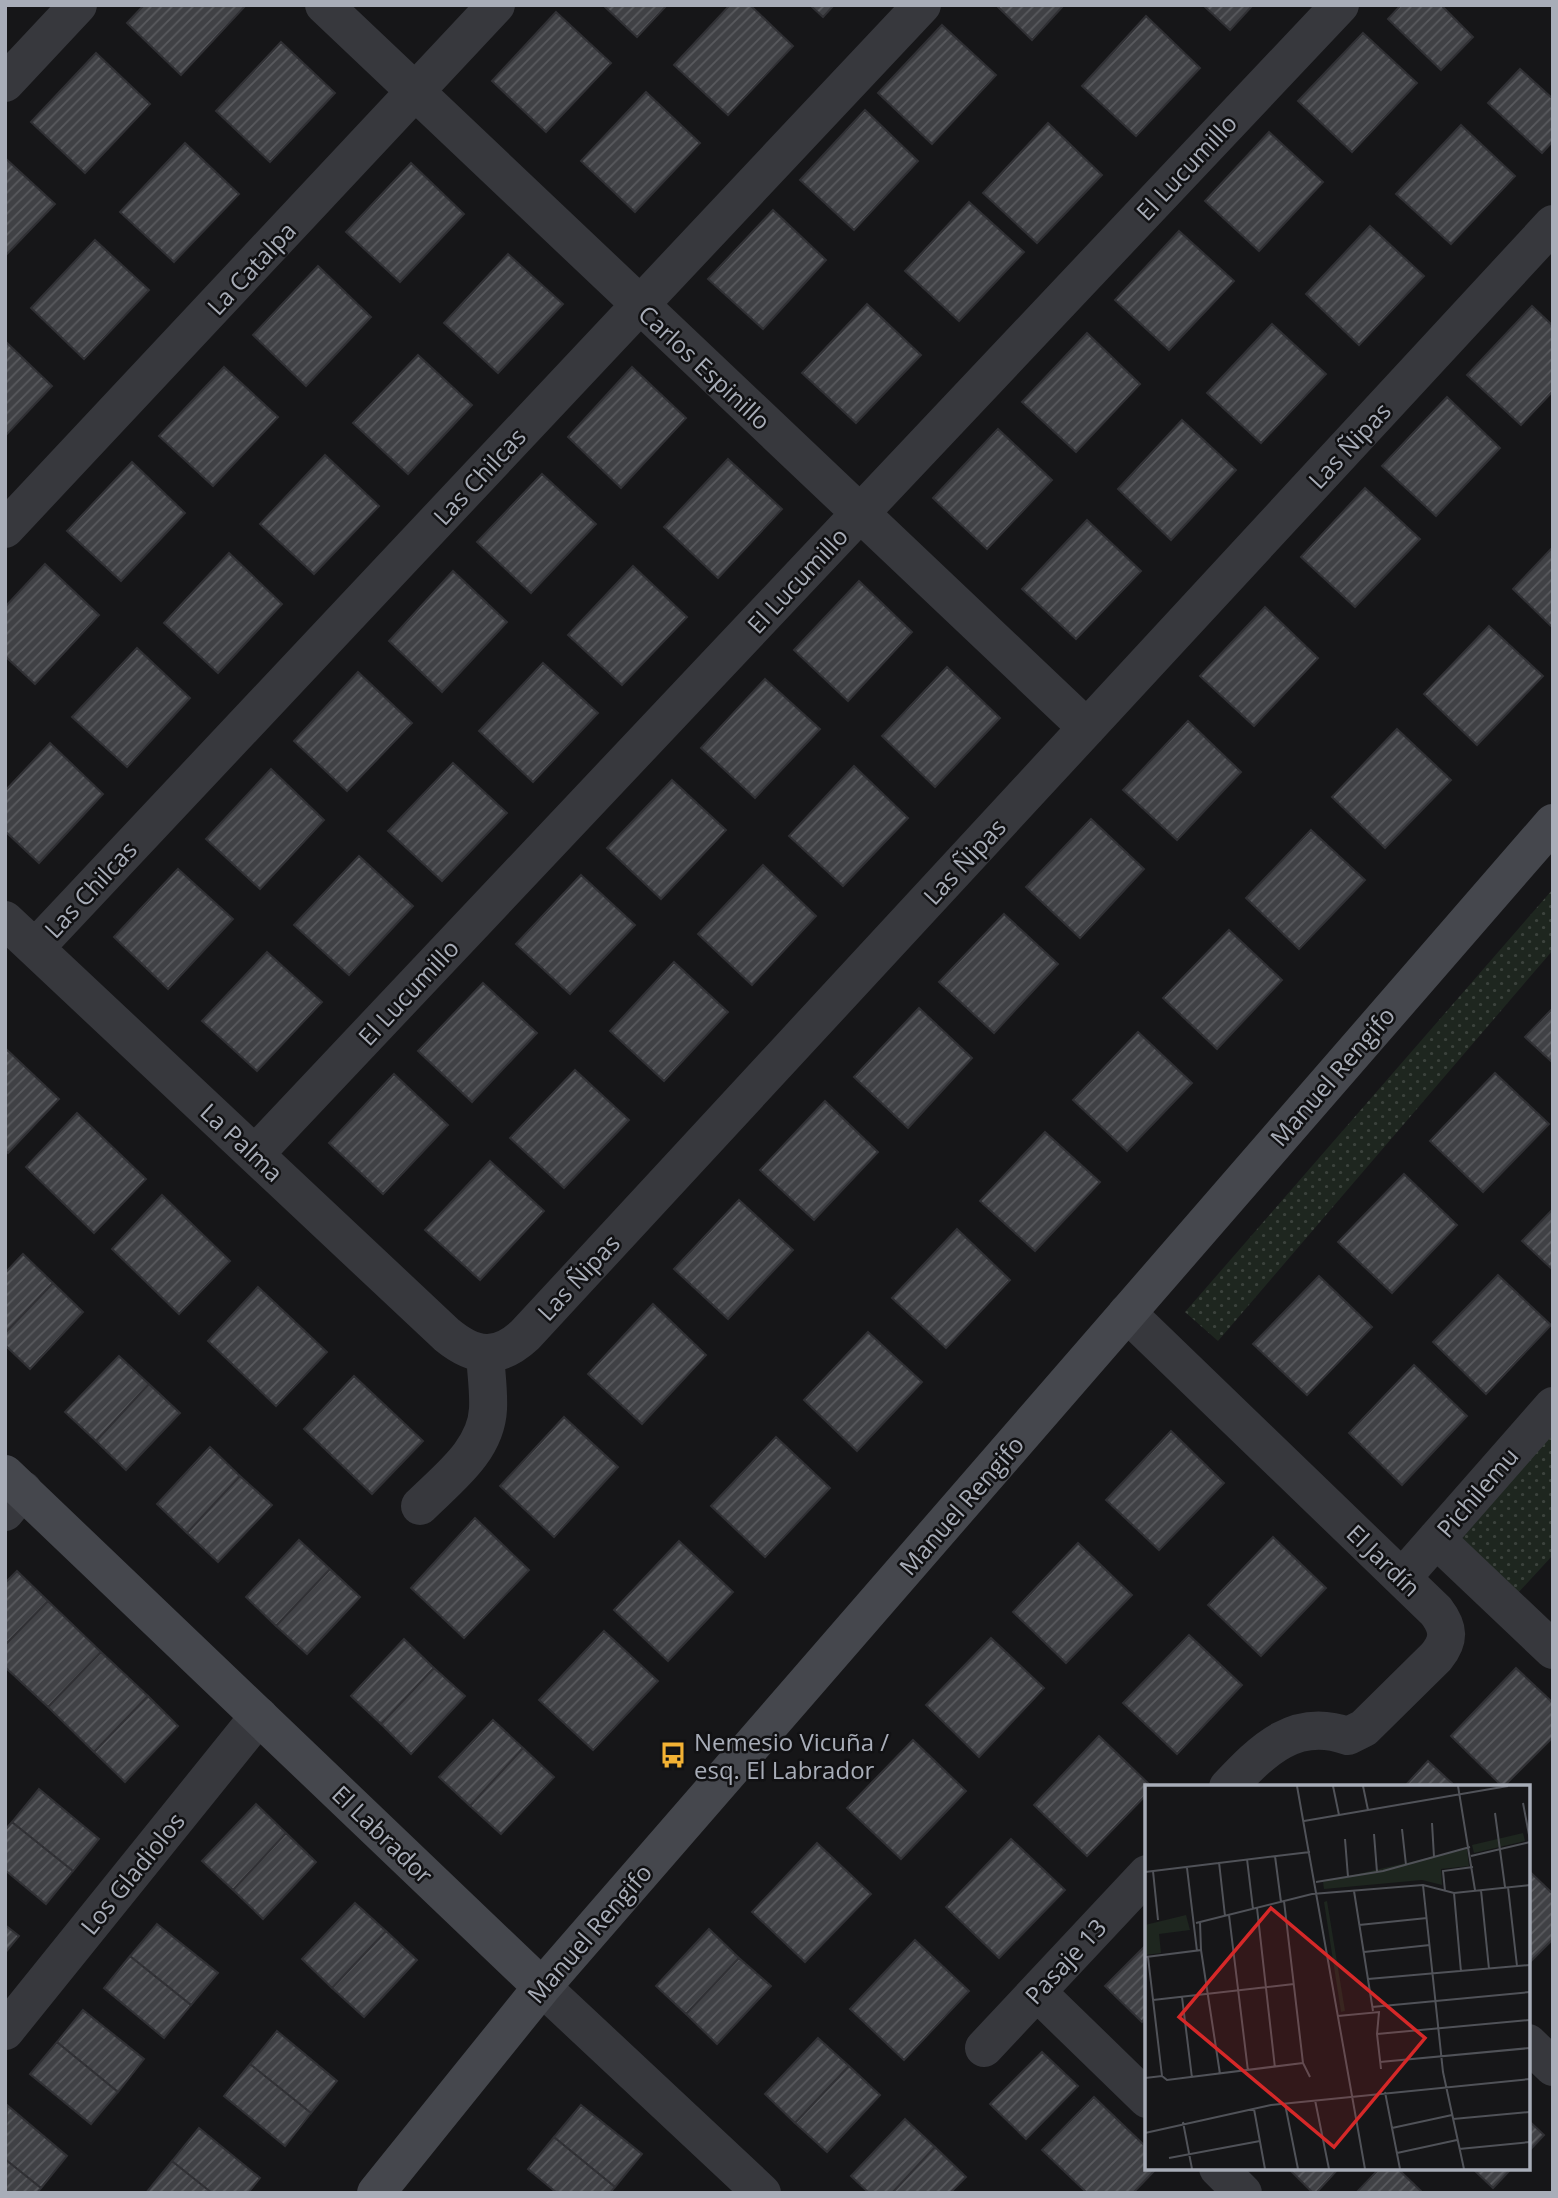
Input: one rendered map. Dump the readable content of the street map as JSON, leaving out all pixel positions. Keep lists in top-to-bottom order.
{
  "streets": {
    "street": [
      "El Lucumillo",
      "La Catalpa",
      "Carlos Espinillo",
      "Las Ñipas",
      "Las Chilcas",
      "Manuel Rengifo",
      "La Palma",
      "Pichilemu",
      "El Jardín",
      "El Labrador",
      "Los Gladiolos",
      "Pasaje 13"
    ]
  },
  "crossings": [
    ["El Lucumillo", "Carlos Espinillo"],
    ["El Lucumillo", "La Palma"],
    ["La Catalpa", "Carlos Espinillo"],
    ["Carlos Espinillo", "Las Ñipas"],
    ["Carlos Espinillo", "Las Chilcas"],
    ["Las Ñipas", "La Palma"],
    ["Las Chilcas", "La Palma"],
    ["Manuel Rengifo", "El Jardín"],
    ["Manuel Rengifo", "El Labrador"],
    ["Pichilemu", "El Jardín"],
    ["El Labrador", "Los Gladiolos"]
  ],
  "places": {
    "bus stop": ["Nemesio Vicuña / esq. El Labrador"]
  }
}
